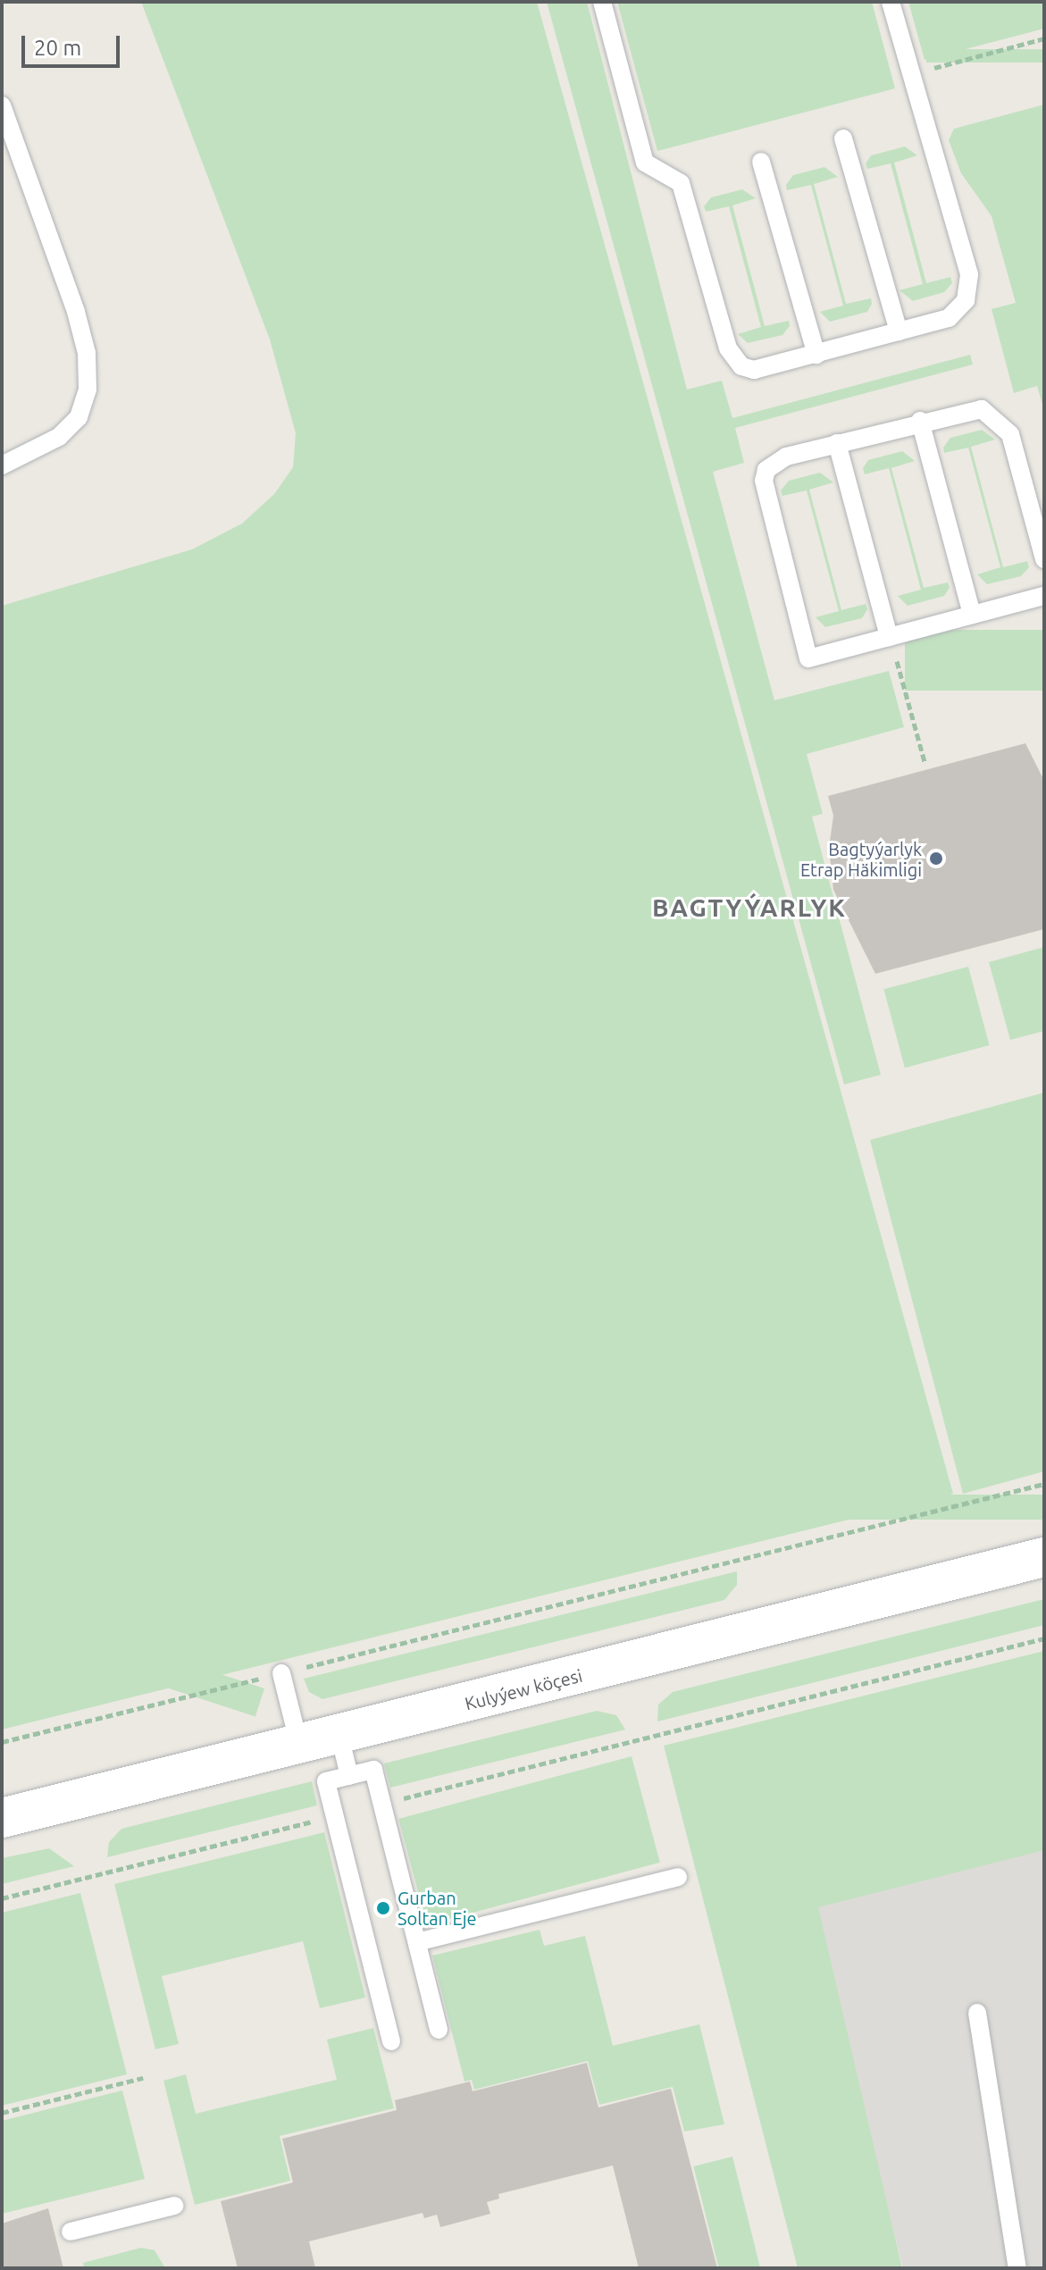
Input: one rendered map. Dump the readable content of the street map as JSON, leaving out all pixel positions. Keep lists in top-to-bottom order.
{
  "streets": {
    "street": ["Kulyýew köçesi"]
  },
  "districts": ["BAGTYÝARLYK"],
  "places": ["Bagtyýarlyk Etrap Häkimligi", "Gurban Soltan Eje"],
  "scale_bar": "20 m"
}
